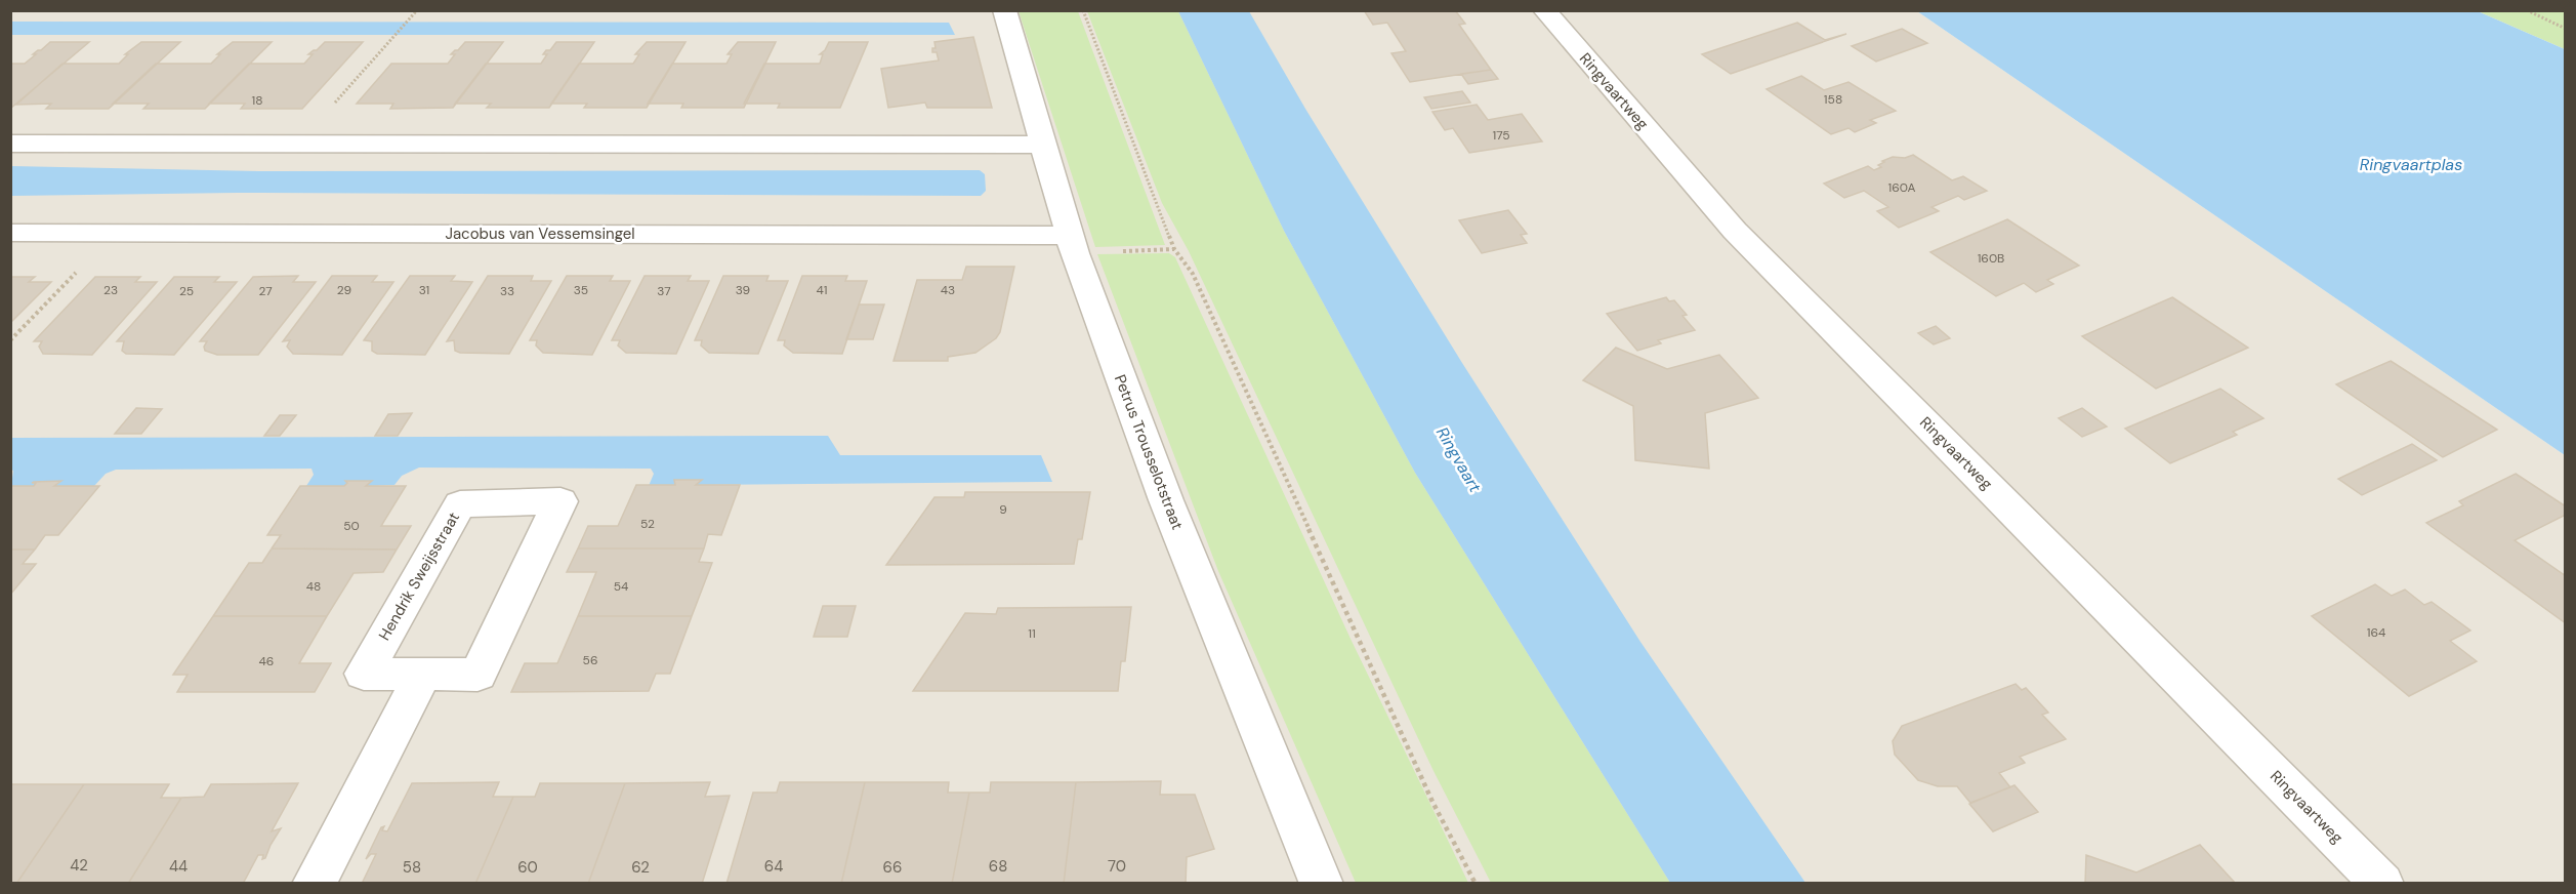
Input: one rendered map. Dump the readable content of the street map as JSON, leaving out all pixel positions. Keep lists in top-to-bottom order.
{
  "streets": {
    "street": [
      "Ringvaartweg",
      "Jacobus van Vessemsingel",
      "Petrus Trousselotstraat",
      "Hendrik Sweijsstraat"
    ]
  },
  "crossings": [
    ["Jacobus van Vessemsingel", "Petrus Trousselotstraat"]
  ],
  "water": ["Ringvaartplas", "Ringvaart"],
  "house_numbers": [
    "158",
    "18",
    "175",
    "160A",
    "160B",
    "23",
    "29",
    "31",
    "35",
    "39",
    "41",
    "43",
    "25",
    "27",
    "33",
    "37",
    "9",
    "52",
    "50",
    "48",
    "54",
    "164",
    "11",
    "56",
    "46",
    "42",
    "44",
    "64",
    "68",
    "70",
    "58",
    "60",
    "62",
    "66"
  ]
}
